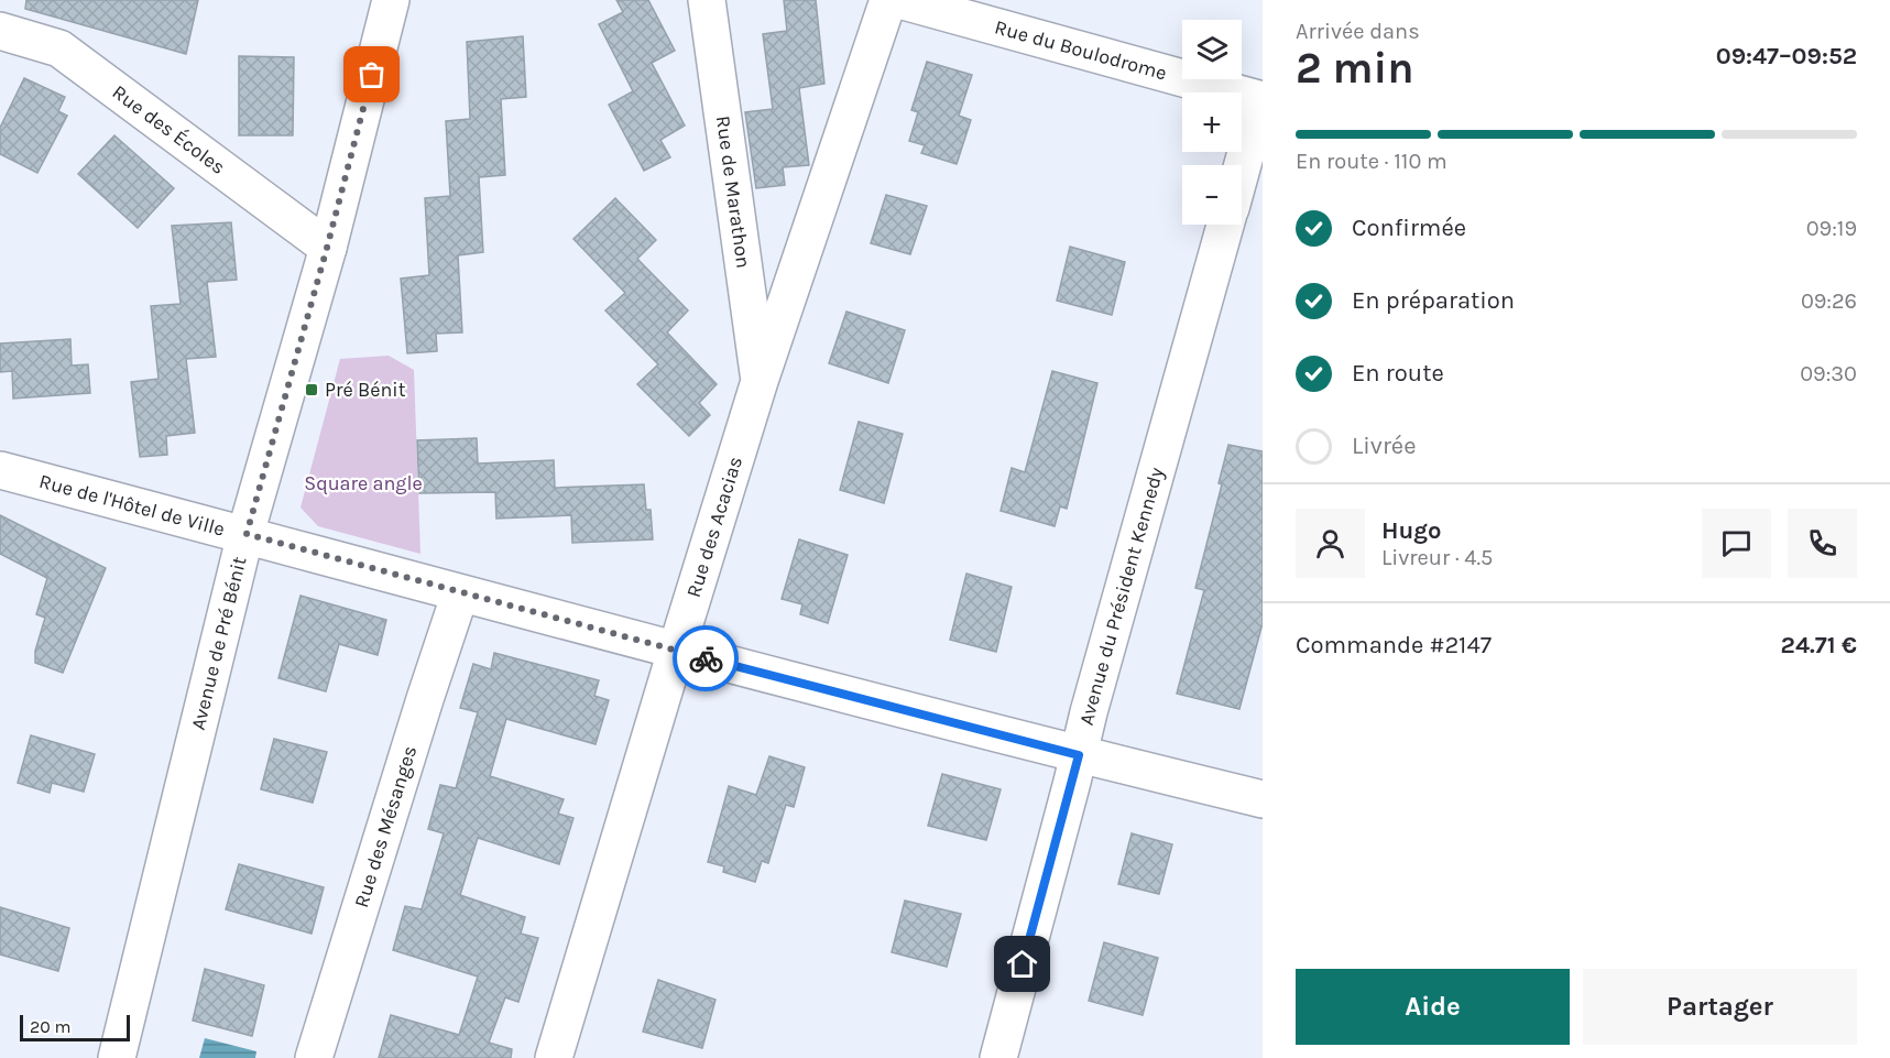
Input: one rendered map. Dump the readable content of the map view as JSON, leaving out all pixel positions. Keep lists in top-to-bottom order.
{
  "streets": {
    "street": [
      "Rue du Boulodrome",
      "Rue des Écoles",
      "Rue de Marathon",
      "Rue de l'Hôtel de Ville",
      "Rue des Acacias",
      "Avenue du Président Kennedy",
      "Avenue de Pré Bénit",
      "Rue des Mésanges"
    ]
  },
  "crossings": [
    ["Rue des Écoles", "Avenue de Pré Bénit"],
    ["Rue de Marathon", "Rue des Acacias"],
    ["Rue de l'Hôtel de Ville", "Rue des Acacias"],
    ["Rue de l'Hôtel de Ville", "Avenue du Président Kennedy"],
    ["Rue de l'Hôtel de Ville", "Avenue de Pré Bénit"],
    ["Rue de l'Hôtel de Ville", "Rue des Mésanges"]
  ],
  "parks": ["Square angle"],
  "places": {
    "transit": ["Pré Bénit"]
  },
  "scale_bar": "20 m",
  "page": {
    "heading": ["2 min", "Arrivée dans", "09:47–09:52"],
    "panel": [
      "Hugo",
      "Livreur · 4.5",
      "Commande #2147",
      "24.71 €"
    ],
    "map_buttons": ["+", "−"],
    "bar": "En route · 110 m",
    "list": [
      ["Confirmée", "09:19"],
      ["En préparation", "09:26"],
      ["En route", "09:30"],
      "Livrée"
    ],
    "buttons": ["Aide", "Partager"],
    "scale": "20 m"
  }
}
